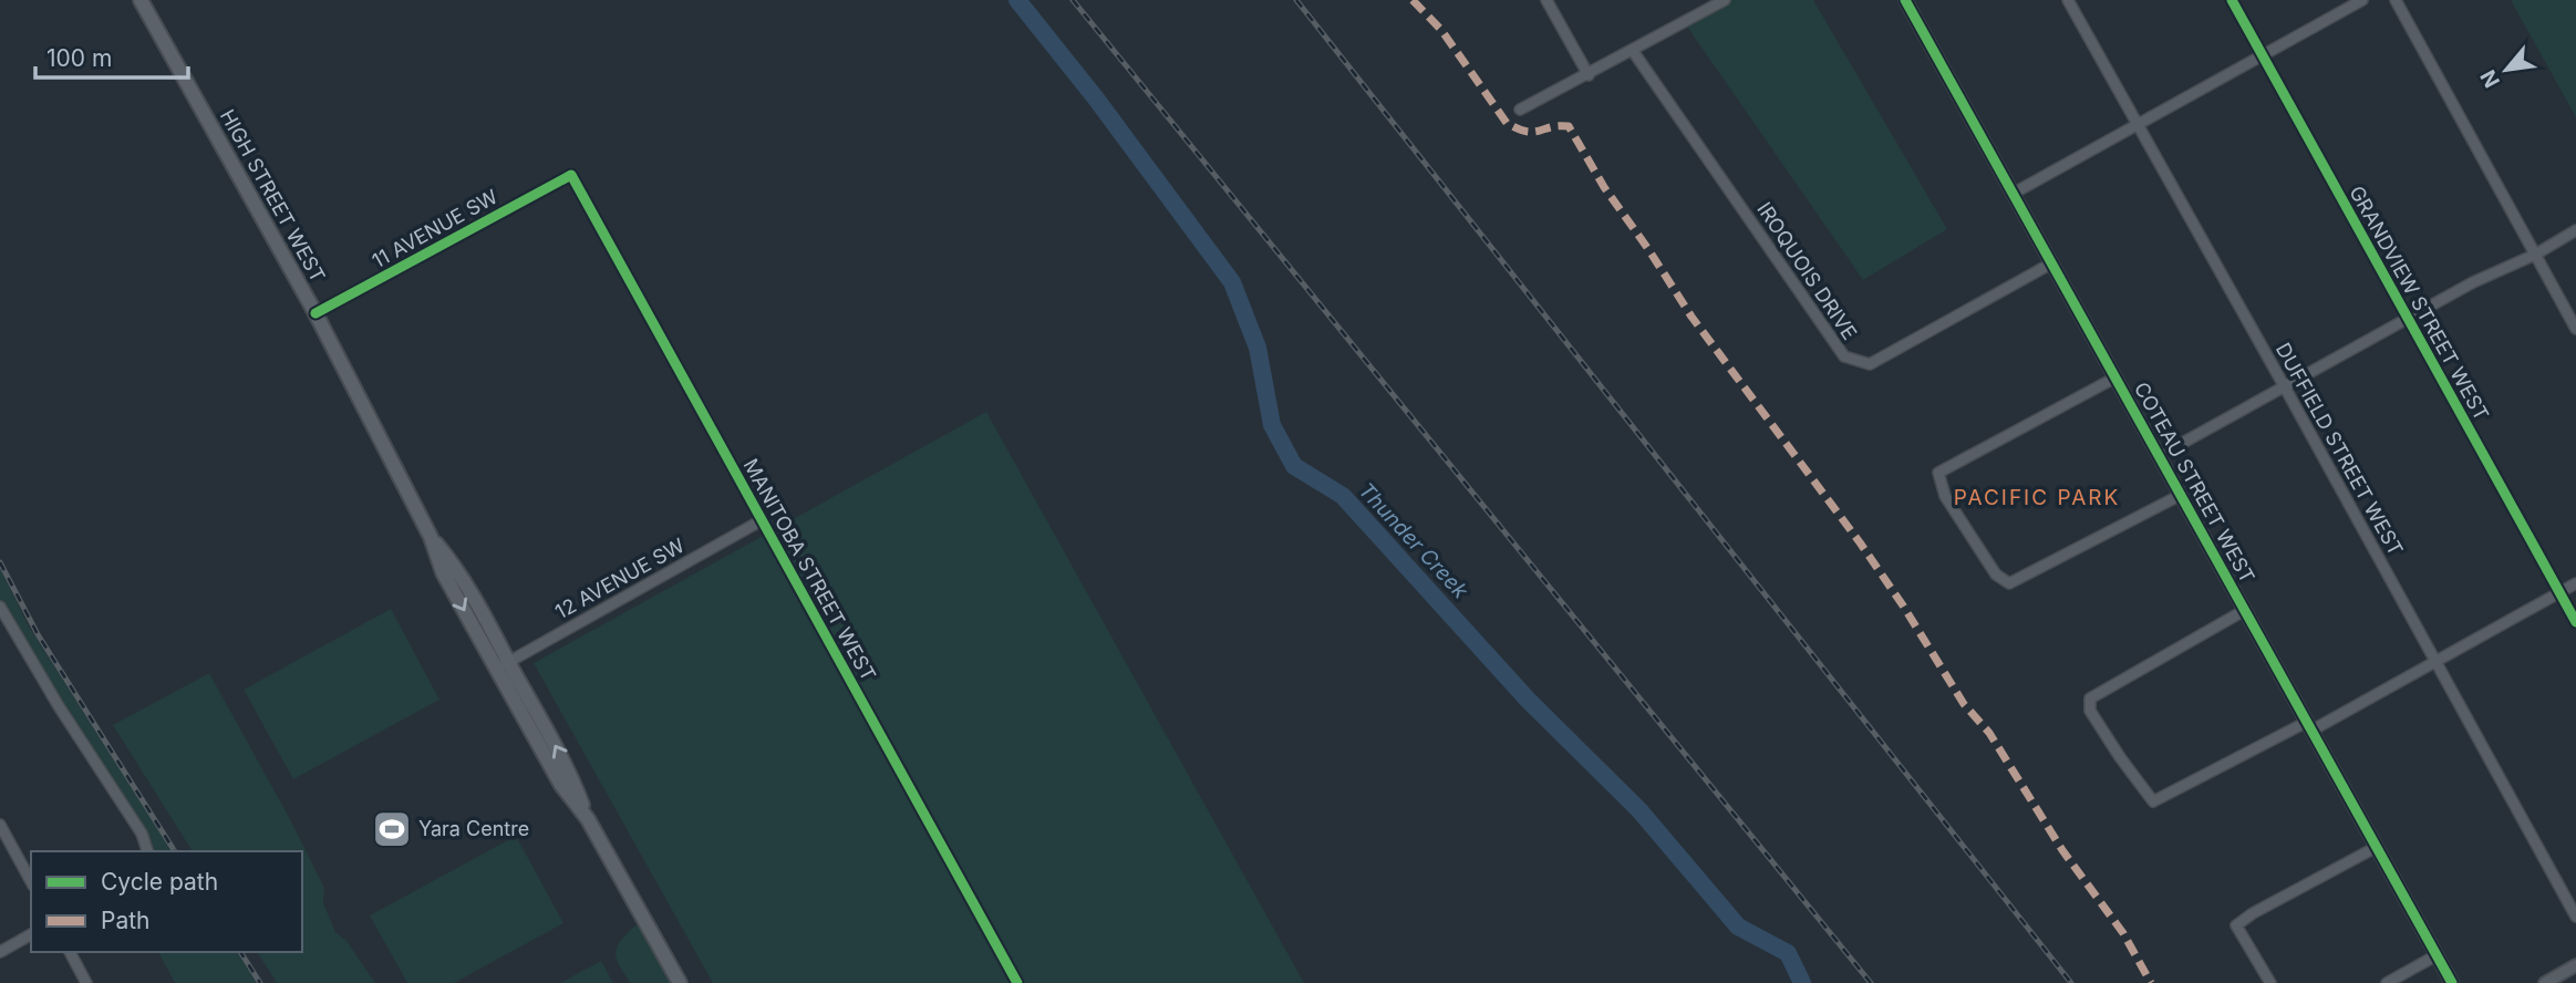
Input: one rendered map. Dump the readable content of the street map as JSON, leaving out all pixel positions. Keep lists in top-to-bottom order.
{
  "streets": {
    "main road": ["HIGH STREET WEST"],
    "street": [
      "11 AVENUE SW",
      "IROQUOIS DRIVE",
      "GRANDVIEW STREET WEST",
      "DUFFIELD STREET WEST",
      "COTEAU STREET WEST",
      "MANITOBA STREET WEST",
      "12 AVENUE SW"
    ]
  },
  "crossings": [
    ["HIGH STREET WEST", "11 AVENUE SW"],
    ["HIGH STREET WEST", "12 AVENUE SW"],
    ["11 AVENUE SW", "MANITOBA STREET WEST"],
    ["IROQUOIS DRIVE", "COTEAU STREET WEST"],
    ["MANITOBA STREET WEST", "12 AVENUE SW"]
  ],
  "districts": ["PACIFIC PARK"],
  "water": ["Thunder Creek"],
  "places": {
    "sports": ["Yara Centre"]
  },
  "legend": ["Cycle path", "Path"],
  "scale_bar": "100 m",
  "north": "bottom left"
}
